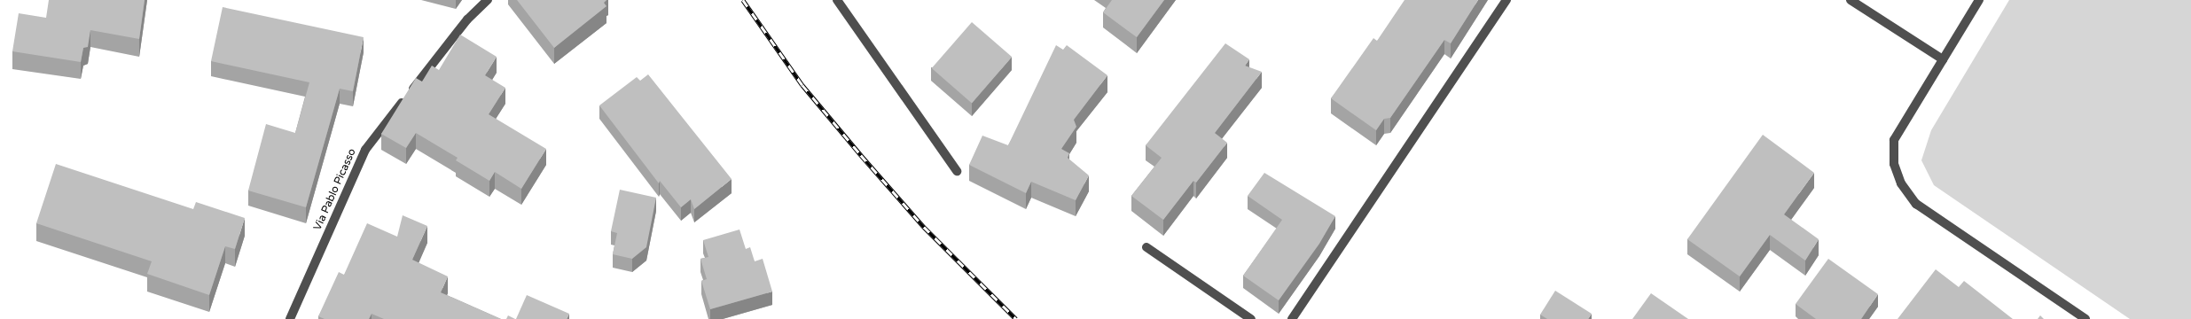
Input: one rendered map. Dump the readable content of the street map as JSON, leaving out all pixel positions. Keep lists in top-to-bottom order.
{
  "streets": {
    "street": ["Via Pablo Picasso"]
  }
}
